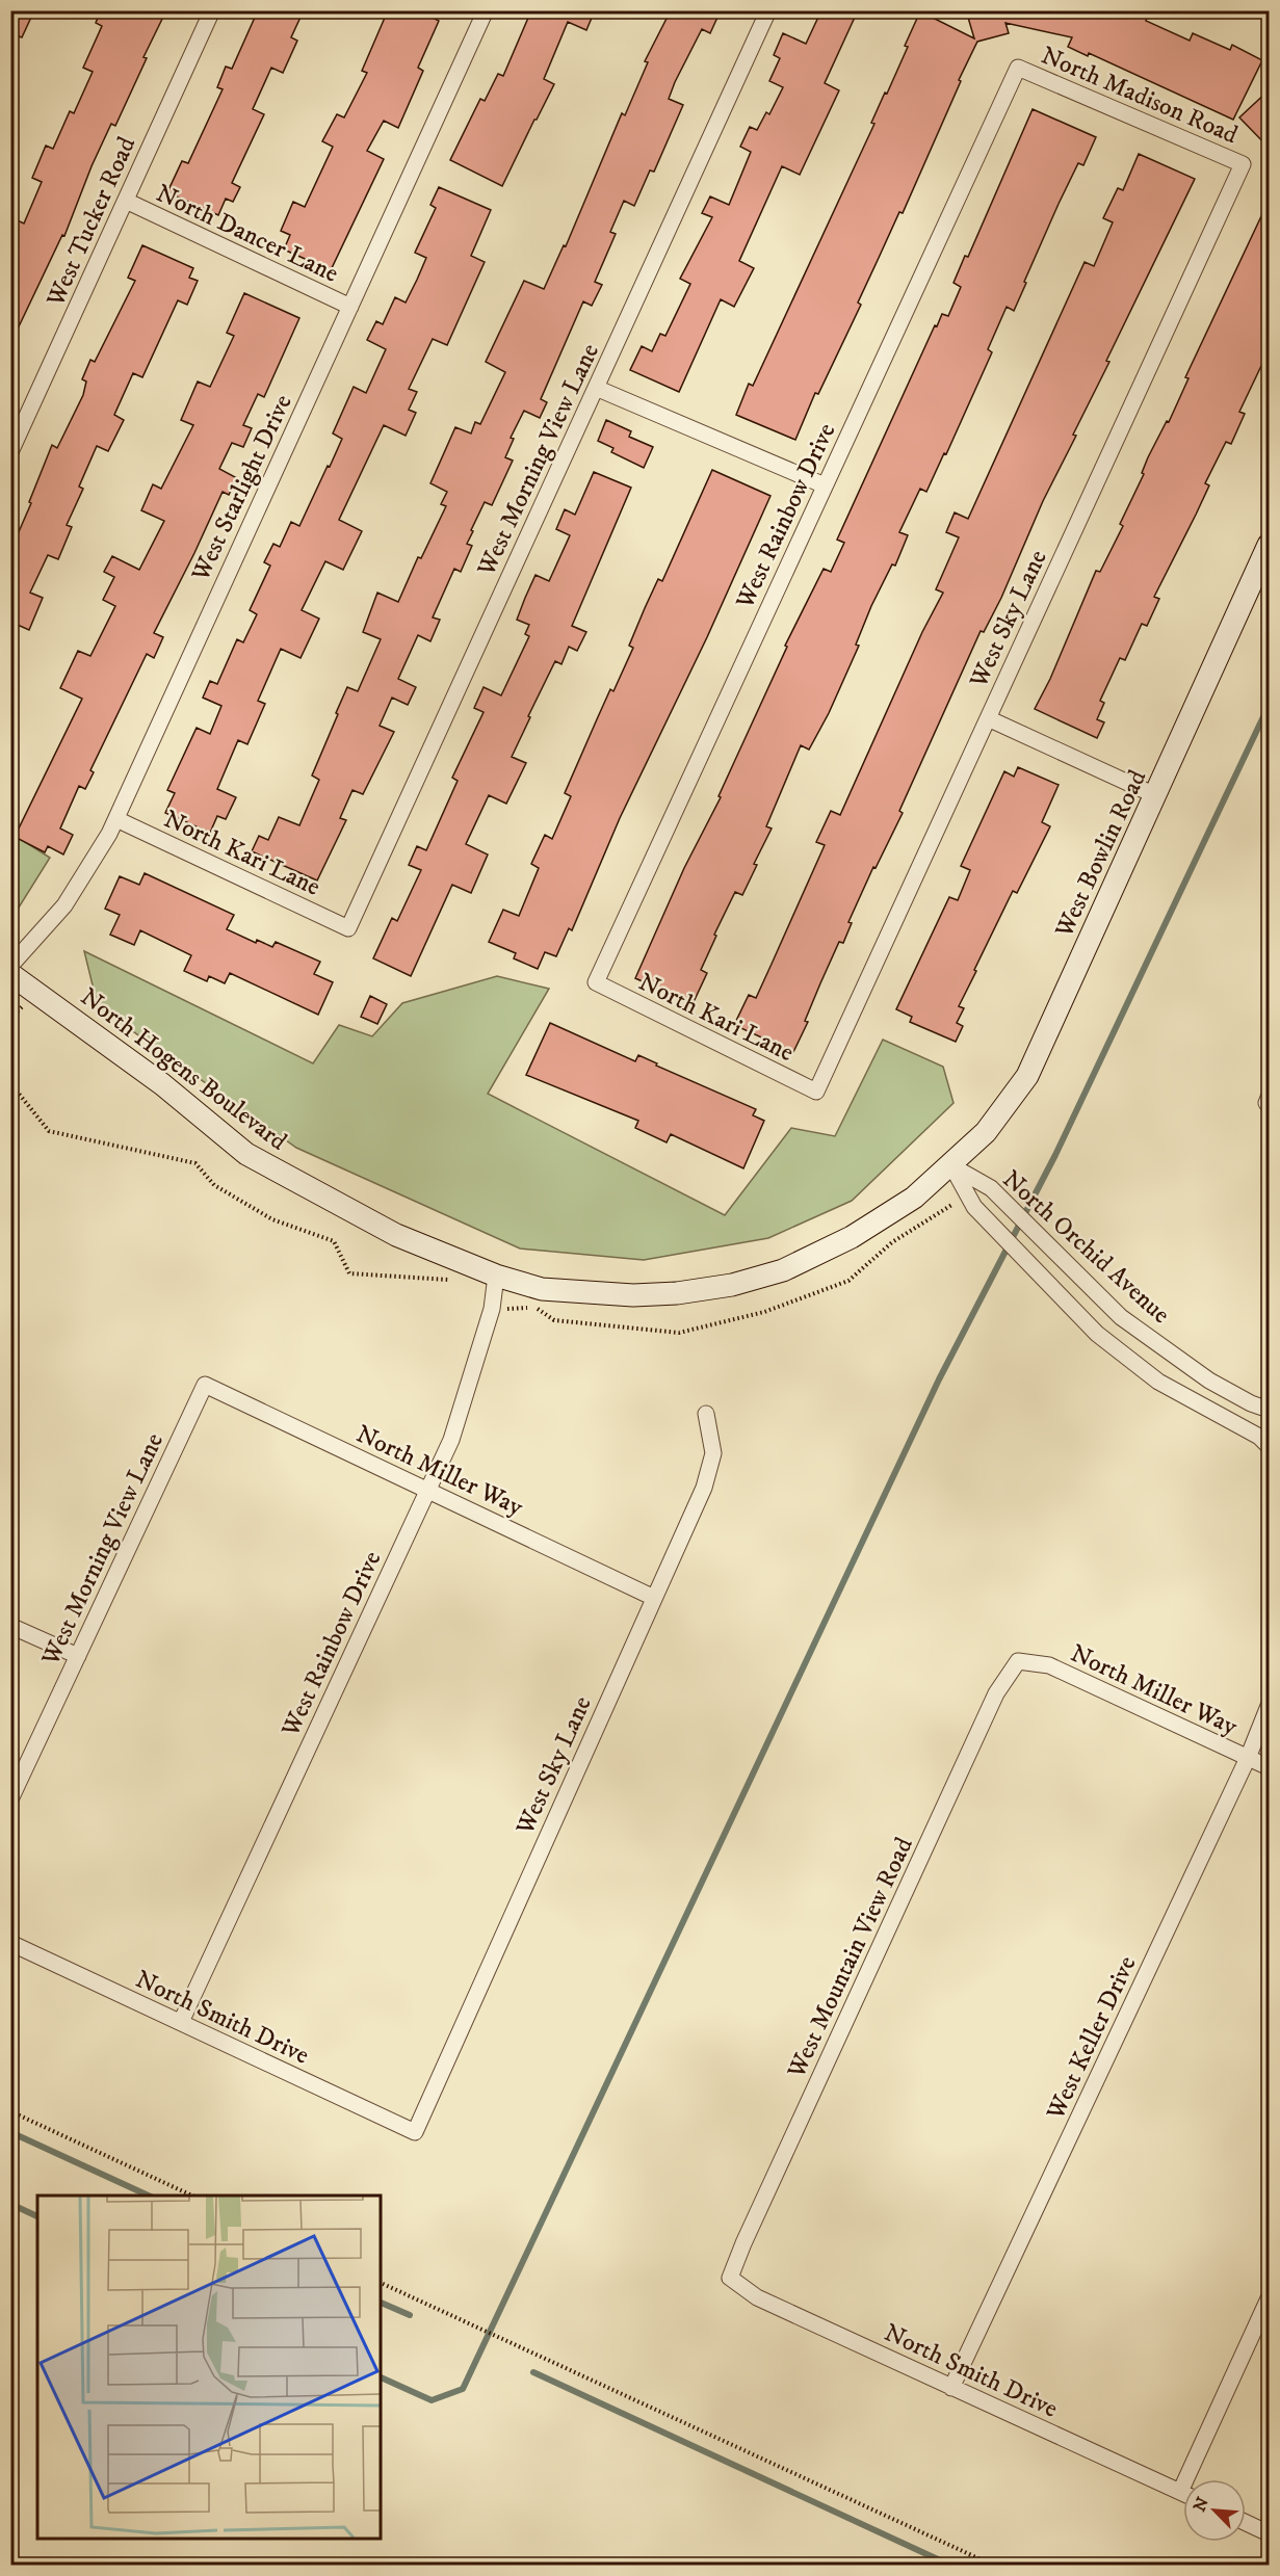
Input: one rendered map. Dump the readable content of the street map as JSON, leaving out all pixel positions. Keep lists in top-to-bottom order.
{
  "streets": {
    "street": [
      "North Madison Road",
      "West Tucker Road",
      "North Dancer Lane",
      "West Morning View Lane",
      "West Starlight Drive",
      "West Rainbow Drive",
      "West Sky Lane",
      "North Kari Lane",
      "West Bowlin Road",
      "North Hogens Boulevard",
      "North Orchid Avenue",
      "North Miller Way",
      "West Mountain View Road",
      "North Smith Drive",
      "West Keller Drive"
    ]
  },
  "crossings": [
    ["North Madison Road", "West Rainbow Drive"],
    ["North Madison Road", "West Sky Lane"],
    ["West Tucker Road", "North Dancer Lane"],
    ["North Dancer Lane", "West Starlight Drive"],
    ["West Morning View Lane", "North Kari Lane"],
    ["West Morning View Lane", "North Miller Way"],
    ["West Starlight Drive", "North Kari Lane"],
    ["West Rainbow Drive", "North Kari Lane"],
    ["West Rainbow Drive", "North Hogens Boulevard"],
    ["West Rainbow Drive", "North Miller Way"],
    ["West Rainbow Drive", "North Smith Drive"],
    ["West Sky Lane", "North Kari Lane"],
    ["West Sky Lane", "North Miller Way"],
    ["West Sky Lane", "North Smith Drive"],
    ["West Bowlin Road", "North Hogens Boulevard"],
    ["West Bowlin Road", "North Orchid Avenue"],
    ["North Hogens Boulevard", "North Orchid Avenue"],
    ["North Miller Way", "West Mountain View Road"],
    ["North Miller Way", "West Keller Drive"],
    ["West Mountain View Road", "North Smith Drive"],
    ["North Smith Drive", "West Keller Drive"]
  ],
  "north": "top left"
}
